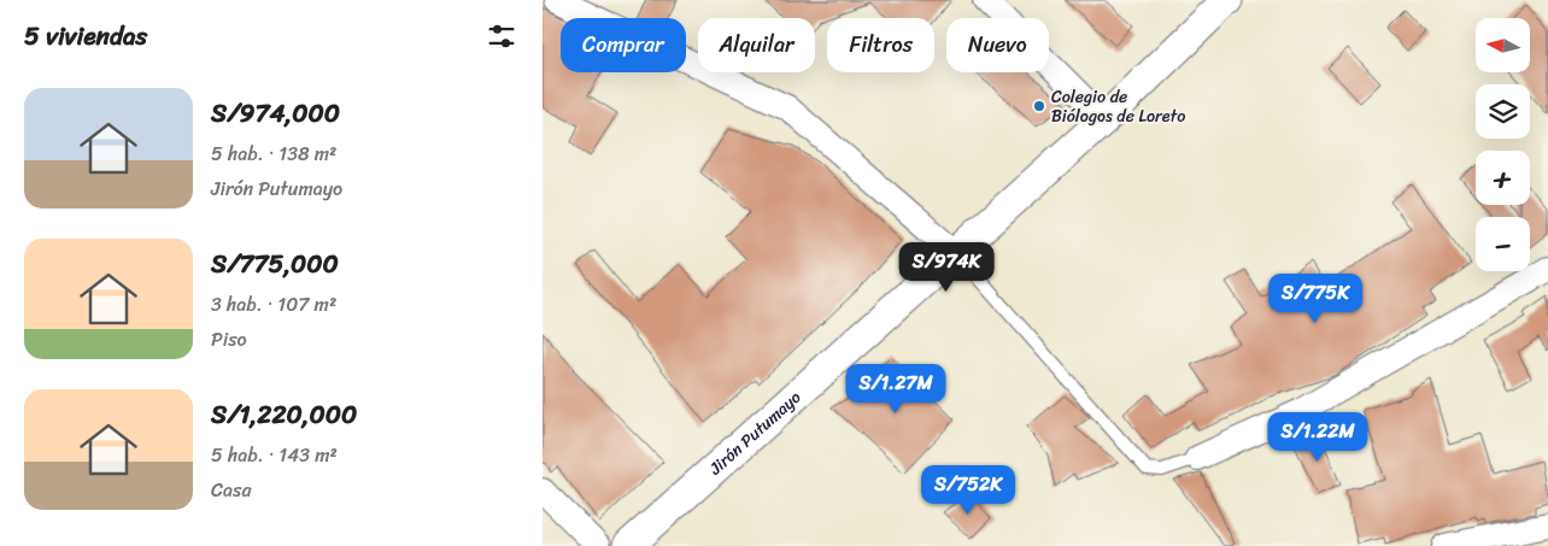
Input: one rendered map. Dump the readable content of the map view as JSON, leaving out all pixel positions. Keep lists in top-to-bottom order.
{
  "streets": {
    "street": ["Jirón Putumayo"]
  },
  "places": ["Colegio de Biólogos de Loreto"],
  "north": "left",
  "page": {
    "heading": "5 viviendas",
    "map_buttons": ["+", "−"],
    "chip": [
      "Comprar",
      "Alquilar",
      "Filtros",
      "Nuevo"
    ],
    "list": [
      {
        "name": "S/974,000",
        "note": "5 hab. · 138 m² · Jirón Putumayo"
      },
      {
        "name": "S/775,000",
        "note": "3 hab. · 107 m² · Piso"
      },
      {
        "name": "S/1,220,000",
        "note": "5 hab. · 143 m² · Casa"
      }
    ],
    "price": [
      "S/974K",
      "S/775K",
      "S/1.27M",
      "S/1.22M",
      "S/752K"
    ]
  }
}
